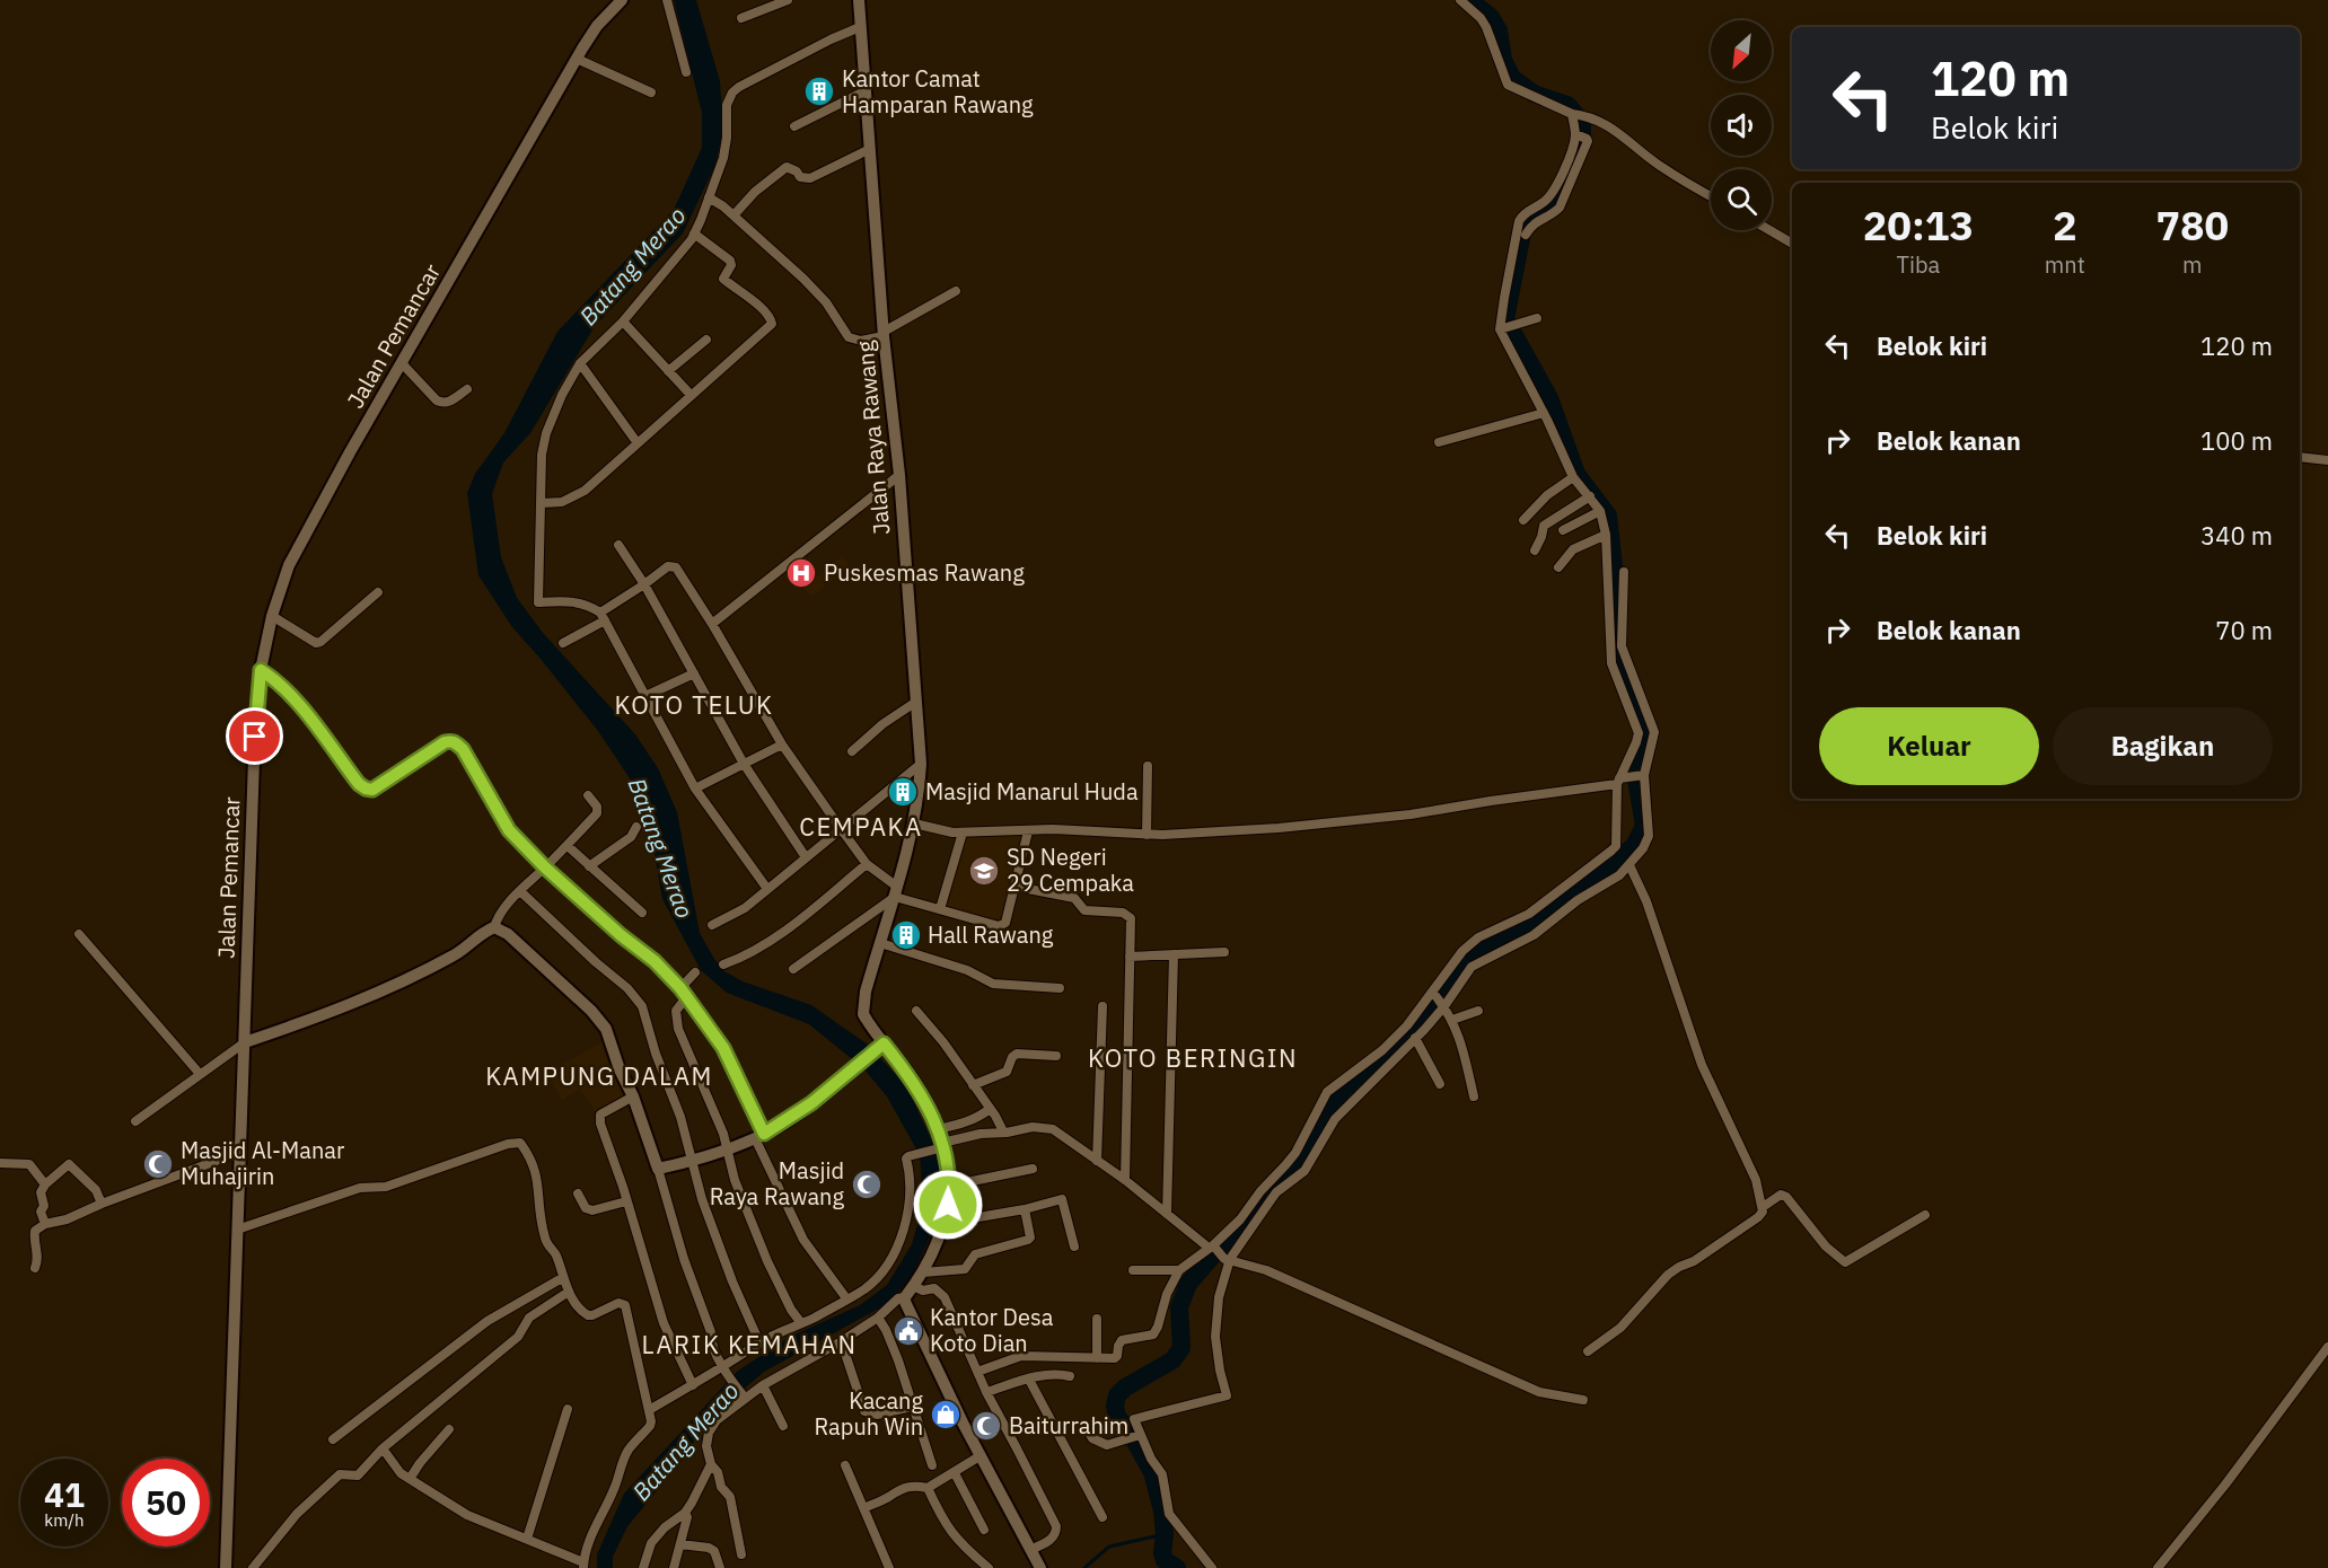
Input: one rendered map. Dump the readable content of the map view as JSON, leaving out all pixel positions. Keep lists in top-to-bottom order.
{
  "streets": {
    "main road": ["Jalan Pemancar", "Jalan Raya Rawang"]
  },
  "districts": [
    "KOTO TELUK",
    "CEMPAKA",
    "KOTO BERINGIN",
    "KAMPUNG DALAM",
    "LARIK KEMAHAN"
  ],
  "water": ["Batang Merao"],
  "places": {
    "building": ["Kantor Camat Hamparan Rawang", "Masjid Manarul Huda", "Hall Rawang"],
    "hospital": ["Puskesmas Rawang"],
    "school or university": ["SD Negeri 29 Cempaka"],
    "mosque": ["Masjid Al-Manar Muhajirin", "Masjid Raya Rawang", "Baiturrahim"],
    "public building": ["Kantor Desa Koto Dian"],
    "shop": ["Kacang Rapuh Win"]
  },
  "north": "bottom left",
  "page": {
    "turn": ["120 m", "Belok kiri"],
    "eta": [
      "20:13",
      "Tiba",
      "2",
      "mnt",
      "780",
      "m"
    ],
    "list": [
      {
        "name": "Belok kiri",
        "value": "120 m"
      },
      {
        "name": "Belok kanan",
        "value": "100 m"
      },
      {
        "name": "Belok kiri",
        "value": "340 m"
      },
      {
        "name": "Belok kanan",
        "value": "70 m"
      }
    ],
    "buttons": ["Keluar", "Bagikan"],
    "speed": "41 km/h",
    "limit": "50"
  }
}
